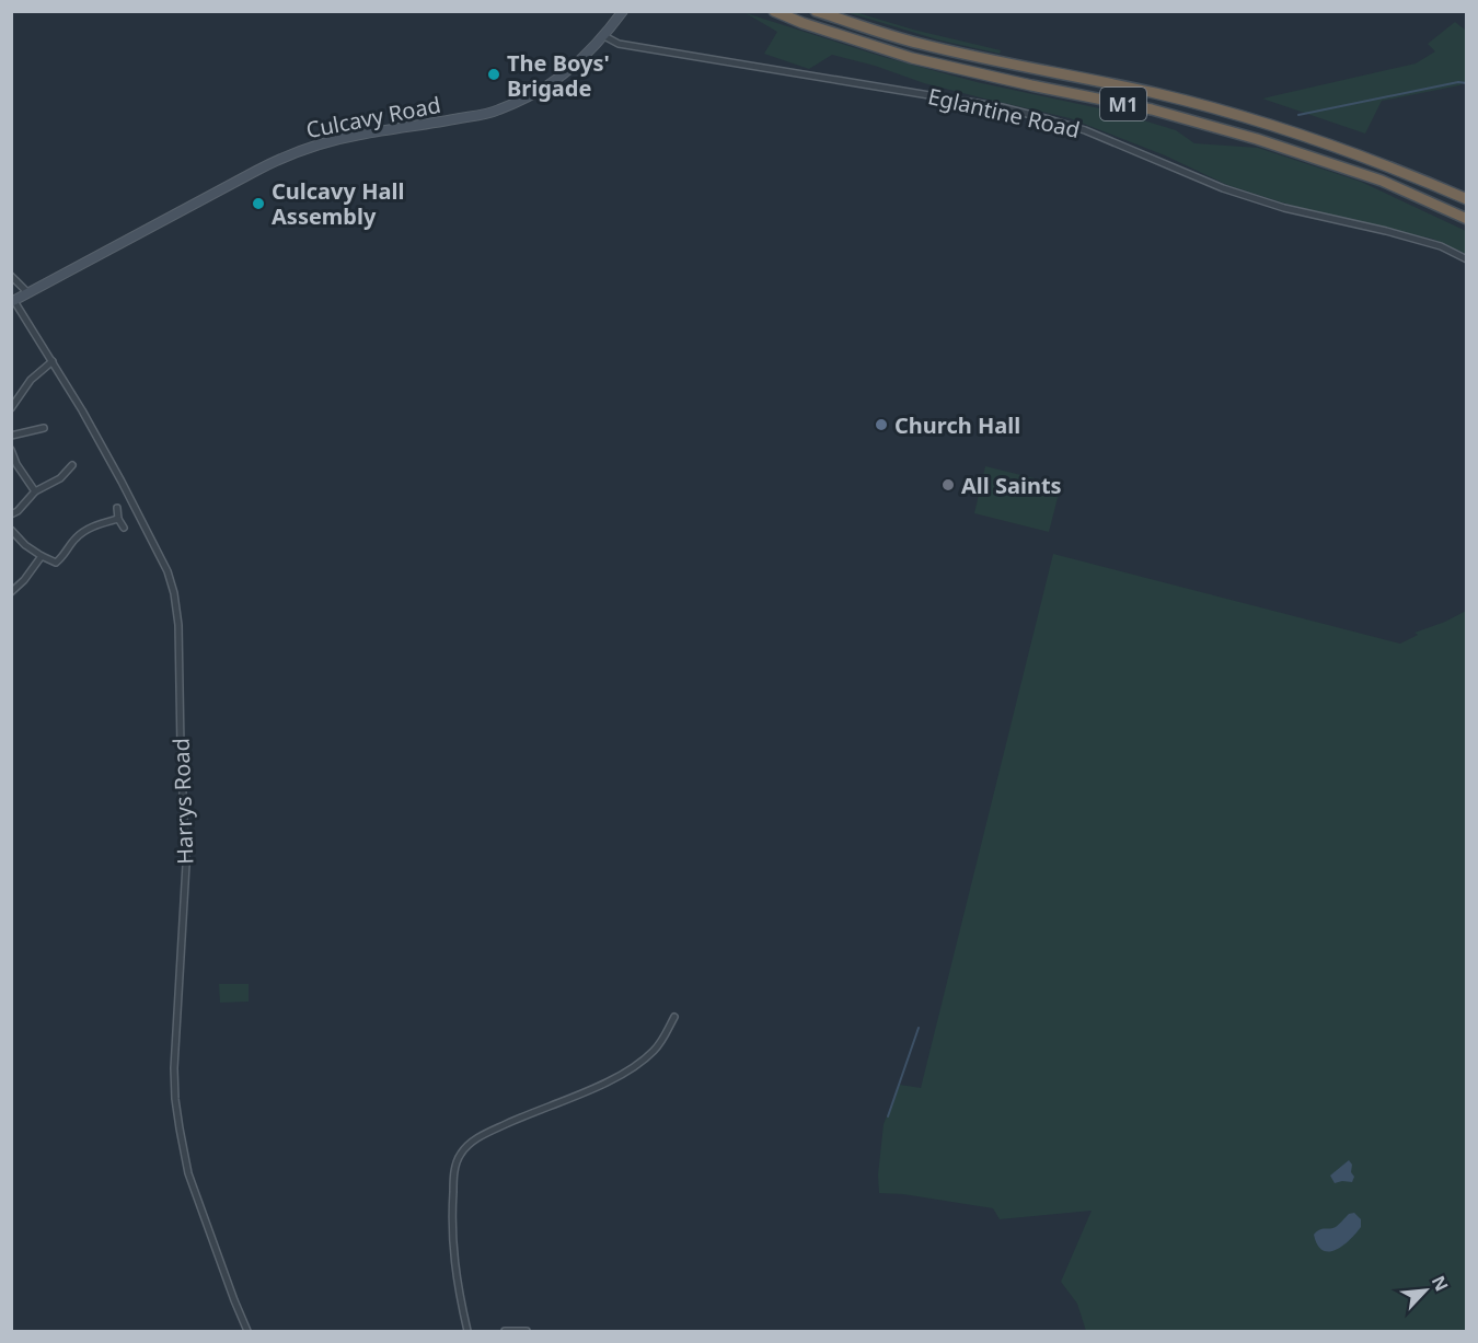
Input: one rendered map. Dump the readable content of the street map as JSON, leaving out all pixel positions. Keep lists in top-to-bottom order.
{
  "streets": {
    "highway": ["M1"],
    "street": ["Eglantine Road", "Culcavy Road", "Harrys Road"]
  },
  "crossings": [
    ["Eglantine Road", "Culcavy Road"],
    ["Culcavy Road", "Harrys Road"]
  ],
  "places": [
    "The Boys' Brigade",
    "Culcavy Hall Assembly",
    "Church Hall",
    "All Saints"
  ],
  "north": "top right"
}
